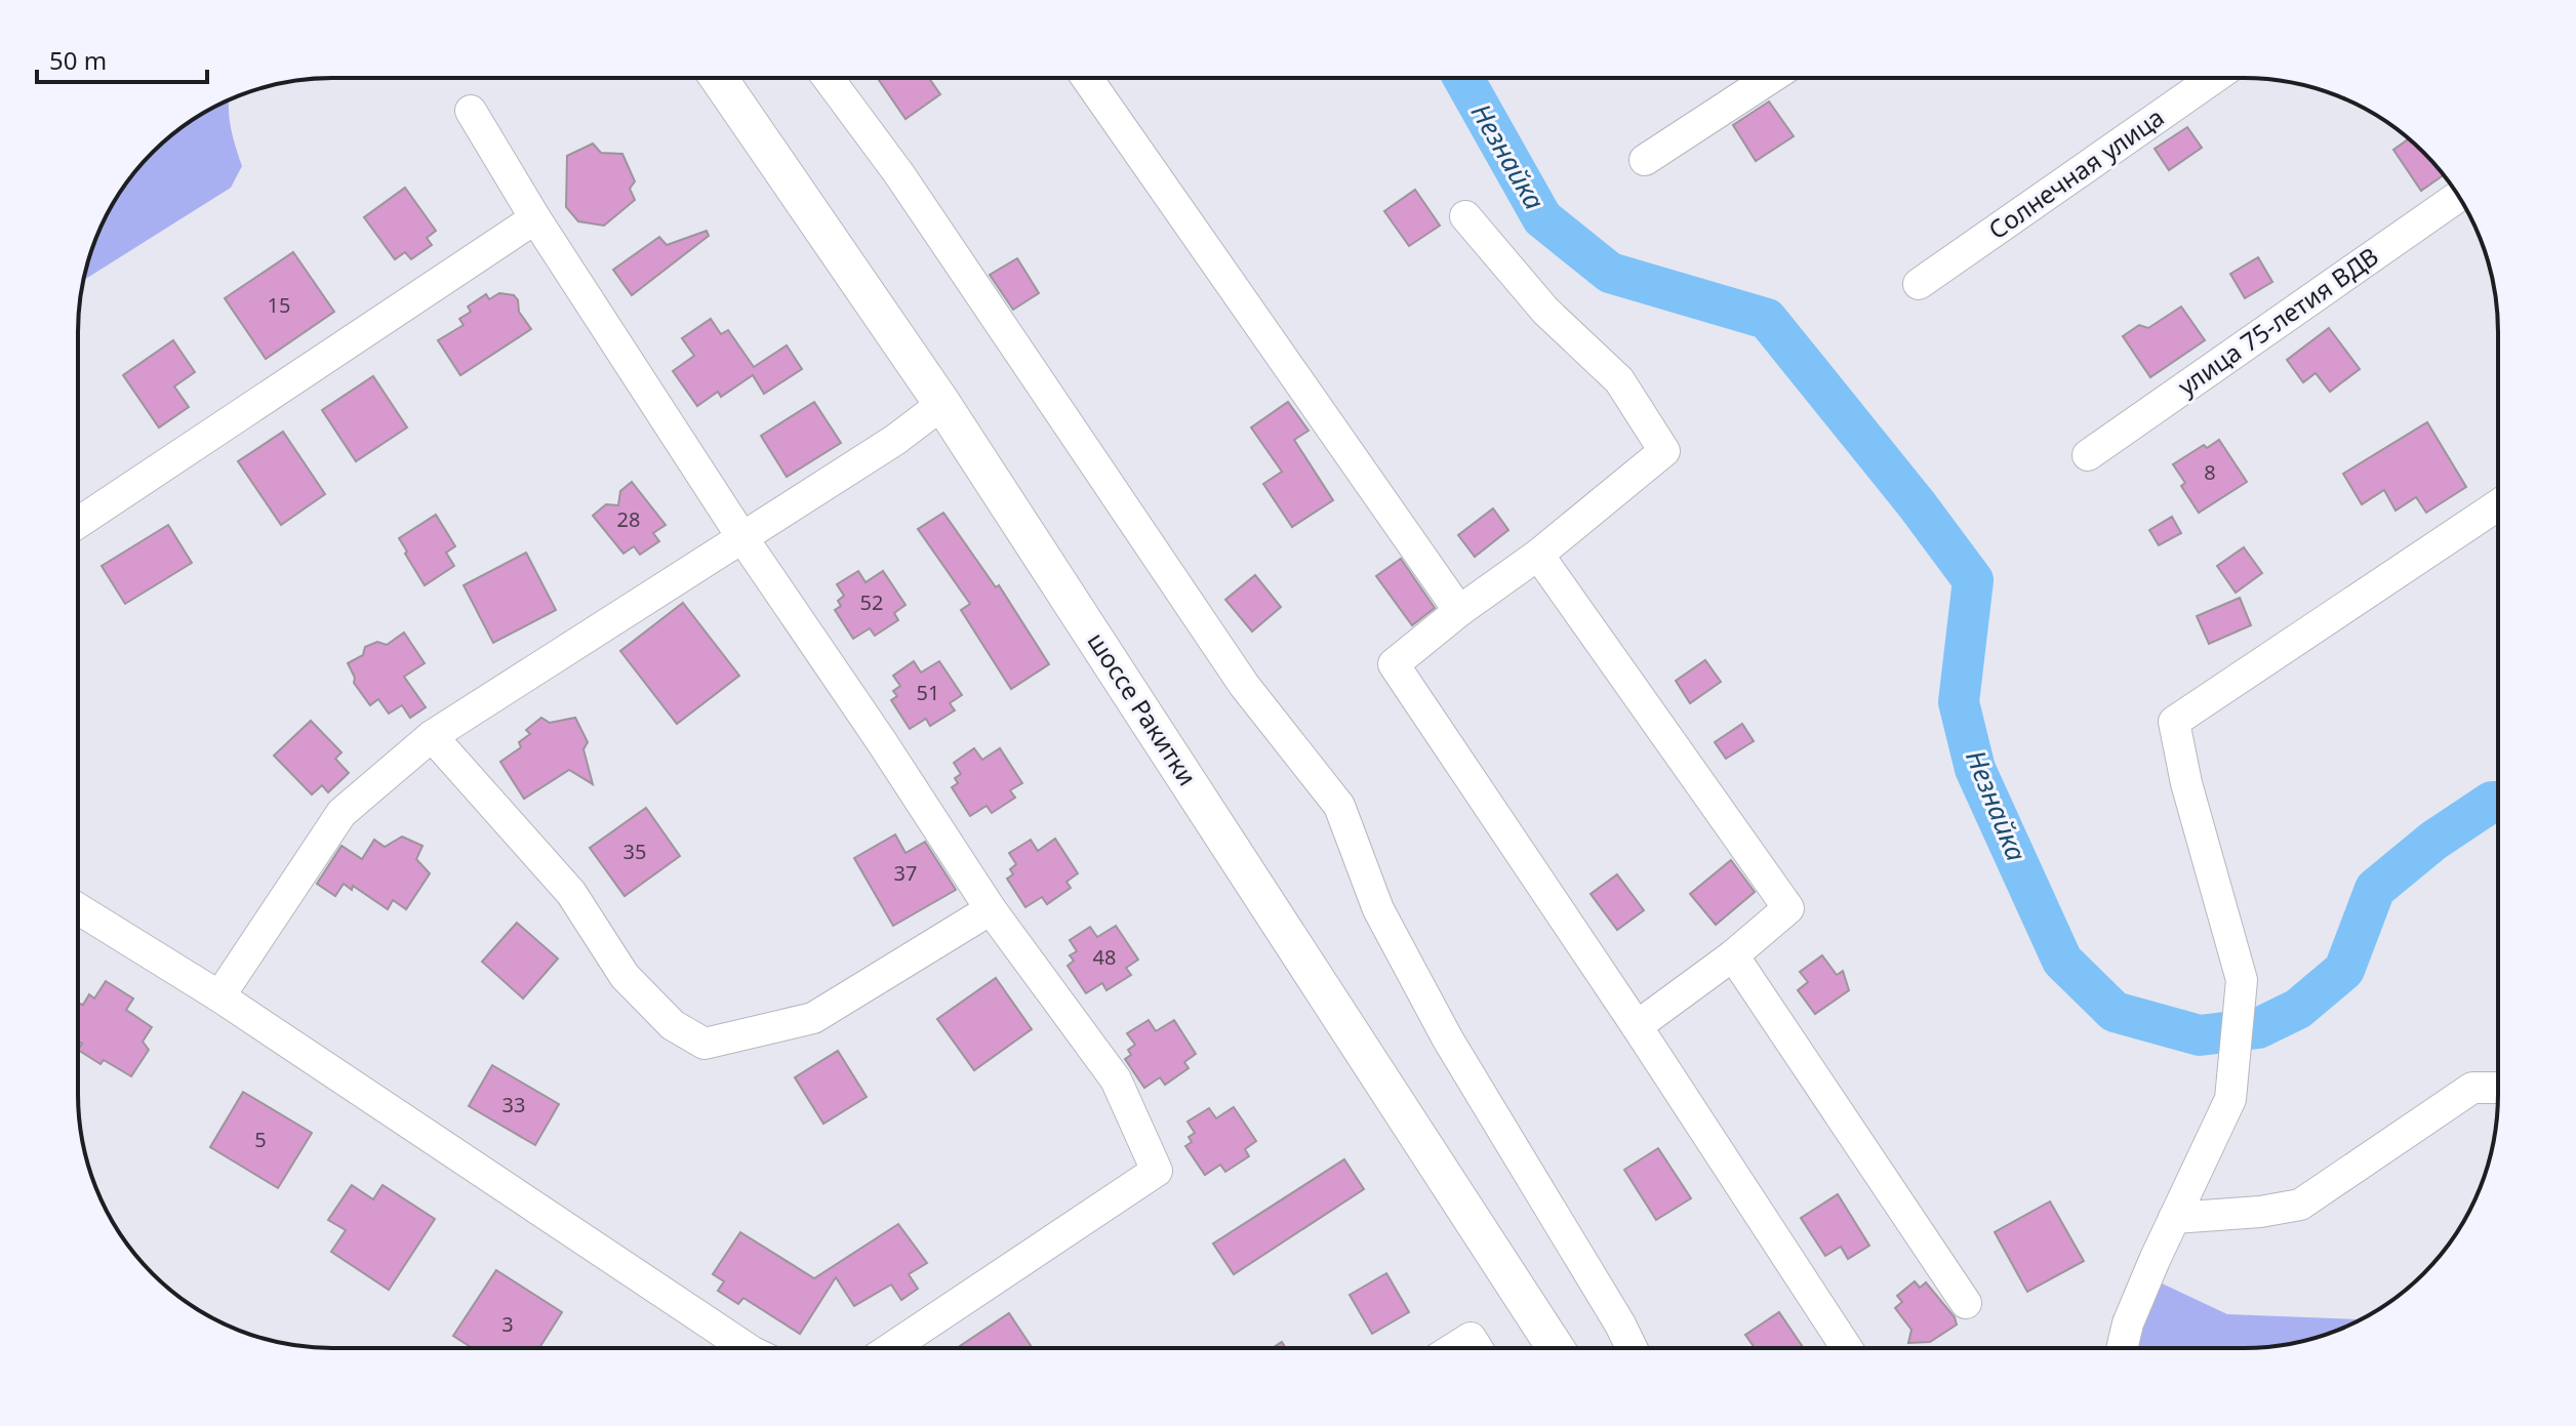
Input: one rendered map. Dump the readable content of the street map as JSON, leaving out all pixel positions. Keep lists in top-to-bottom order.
{
  "streets": {
    "main road": ["шоссе Ракитки"],
    "street": ["Солнечная улица", "улица 75-летия ВДВ"]
  },
  "water": ["Незнайка"],
  "house_numbers": [
    "15",
    "8",
    "28",
    "52",
    "51",
    "35",
    "37",
    "48",
    "33",
    "5",
    "3"
  ],
  "scale_bar": "50 m"
}
